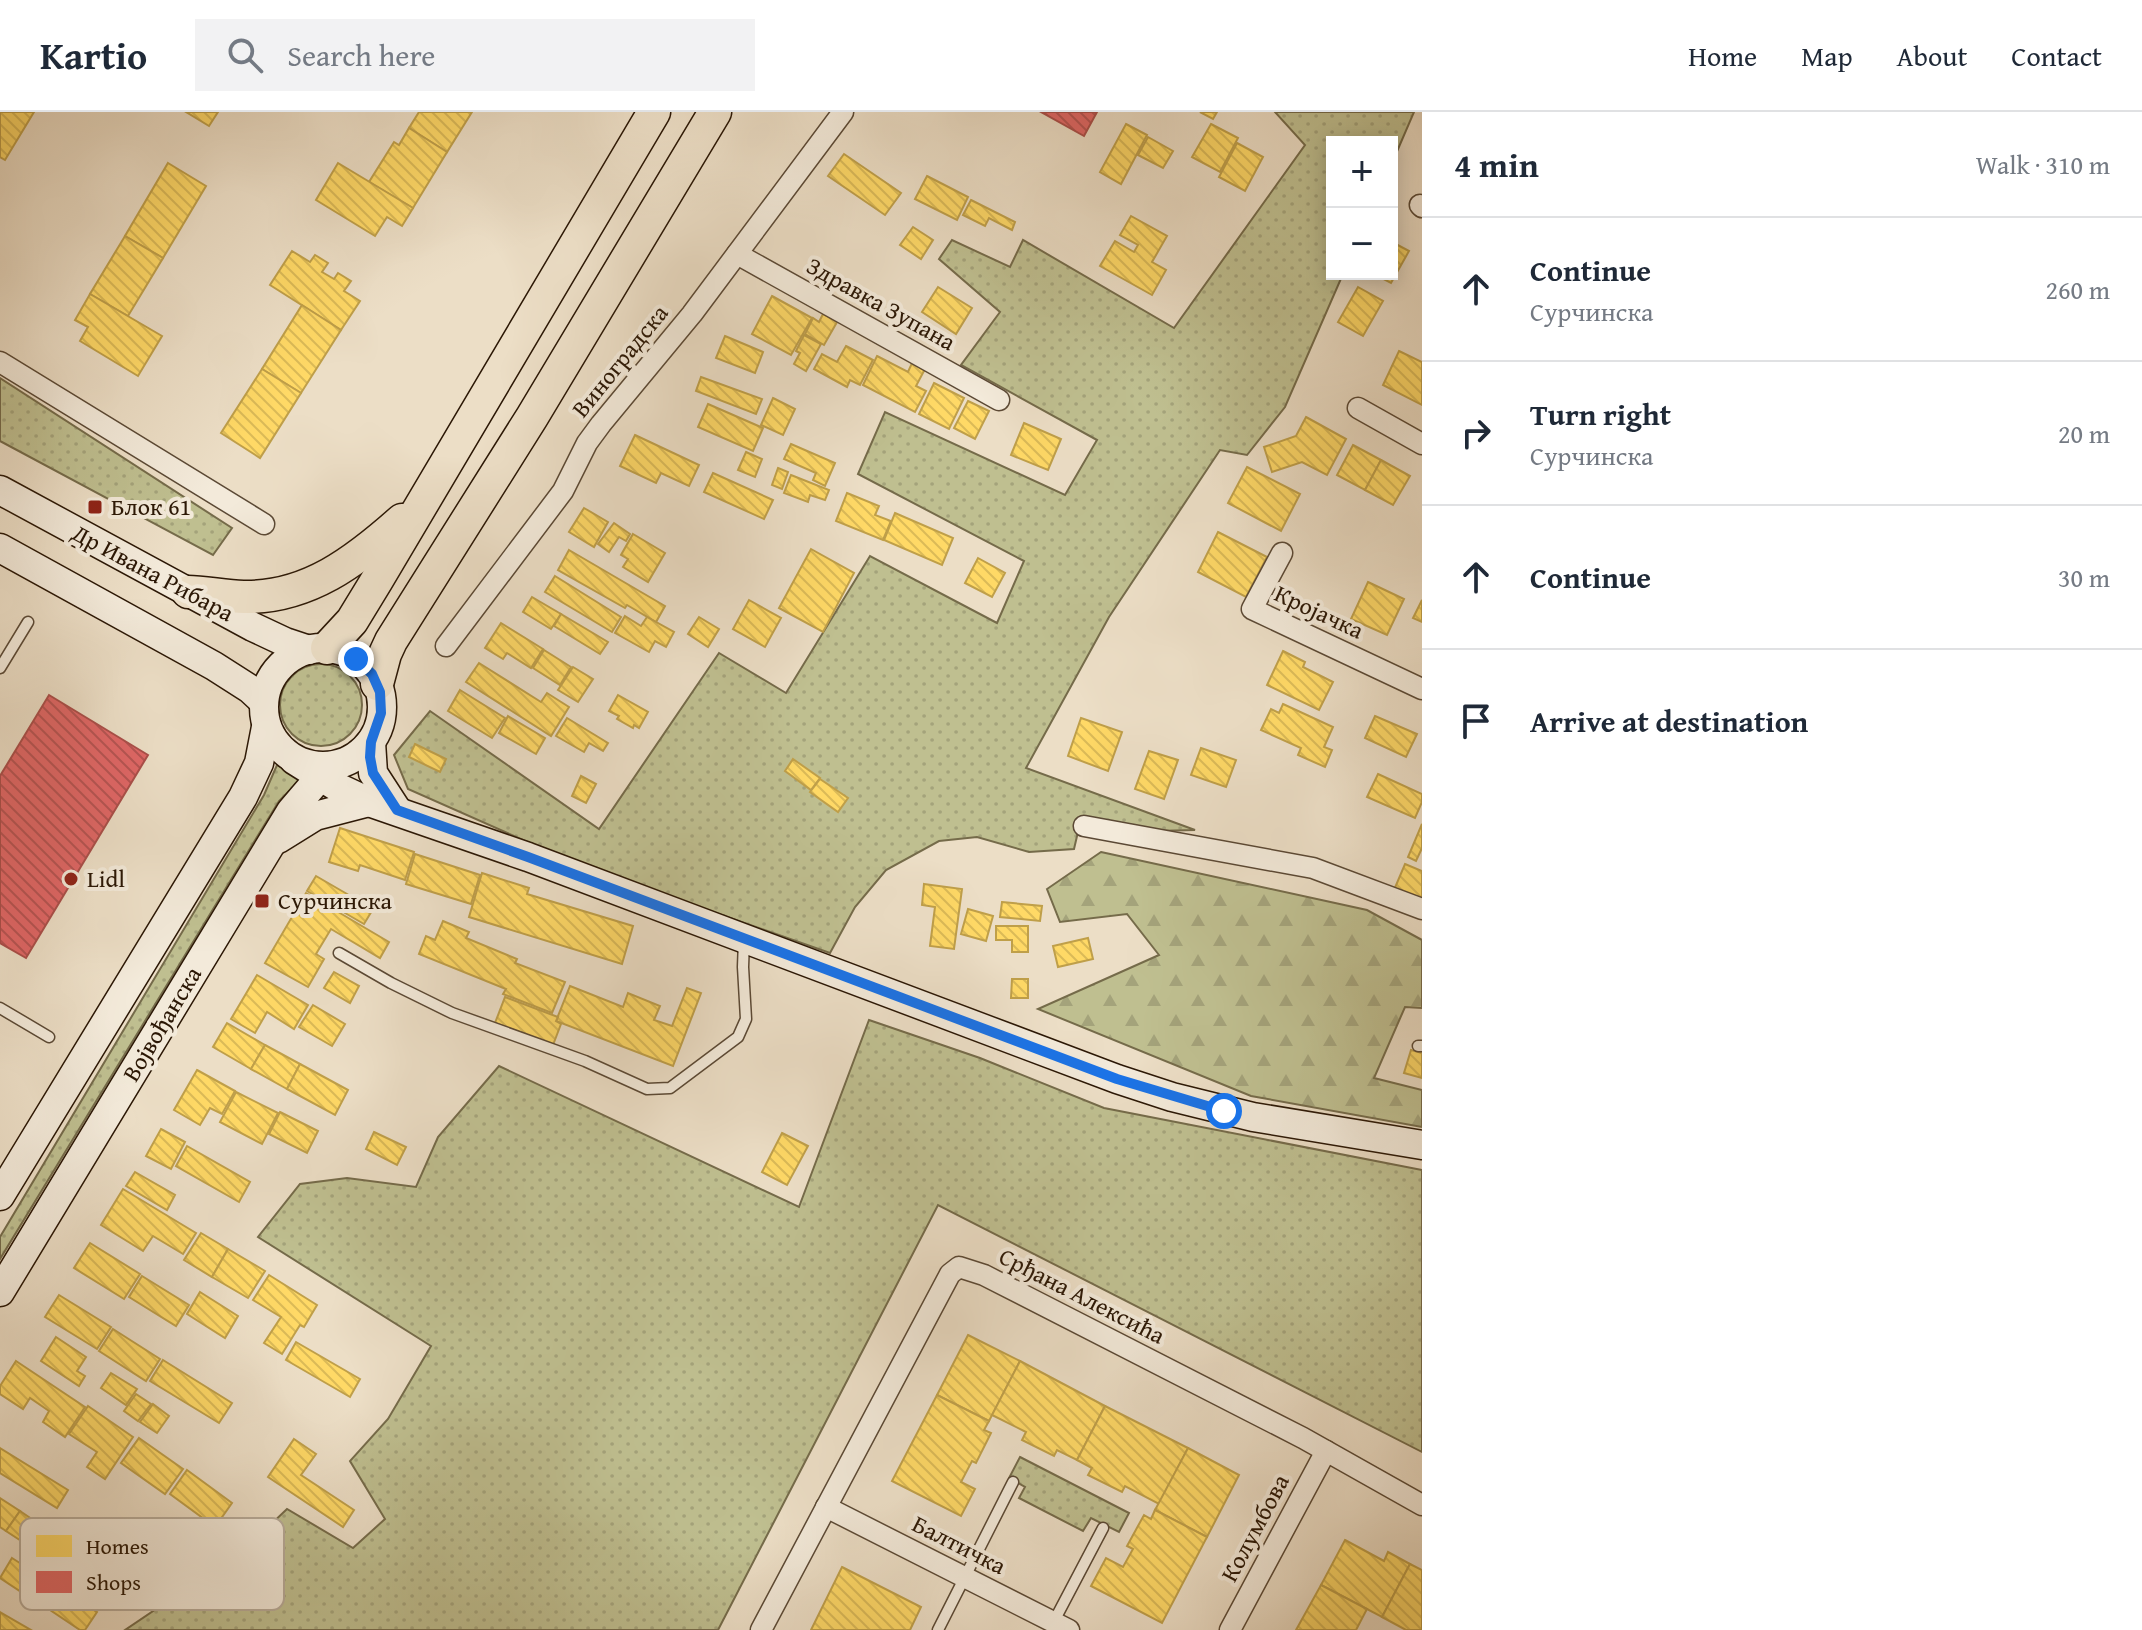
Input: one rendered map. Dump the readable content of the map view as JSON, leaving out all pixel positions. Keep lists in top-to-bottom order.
{
  "streets": {
    "main road": ["Др Ивана Рибара", "Војвођанска"],
    "street": [
      "Здравка Зупана",
      "Виноградска",
      "Кројачка",
      "Срђана Алексића",
      "Колумбова",
      "Балтичка"
    ]
  },
  "crossings": [
    ["Здравка Зупана", "Виноградска"],
    ["Др Ивана Рибара", "Војвођанска"],
    ["Срђана Алексића", "Колумбова"],
    ["Срђана Алексића", "Балтичка"]
  ],
  "places": {
    "transit": ["Блок 61", "Сурчинска"],
    "other": ["Lidl"]
  },
  "legend": ["Homes", "Shops"],
  "page": {
    "header": "Kartio",
    "search": "Search here",
    "nav": [
      "Home",
      "Map",
      "About",
      "Contact"
    ],
    "heading": ["4 min", "Walk · 310 m"],
    "map_buttons": ["+", "−"],
    "list": [
      ["Continue", "Сурчинска", "260 m"],
      ["Turn right", "Сурчинска", "20 m"],
      ["Continue", "30 m"],
      "Arrive at destination"
    ]
  }
}
